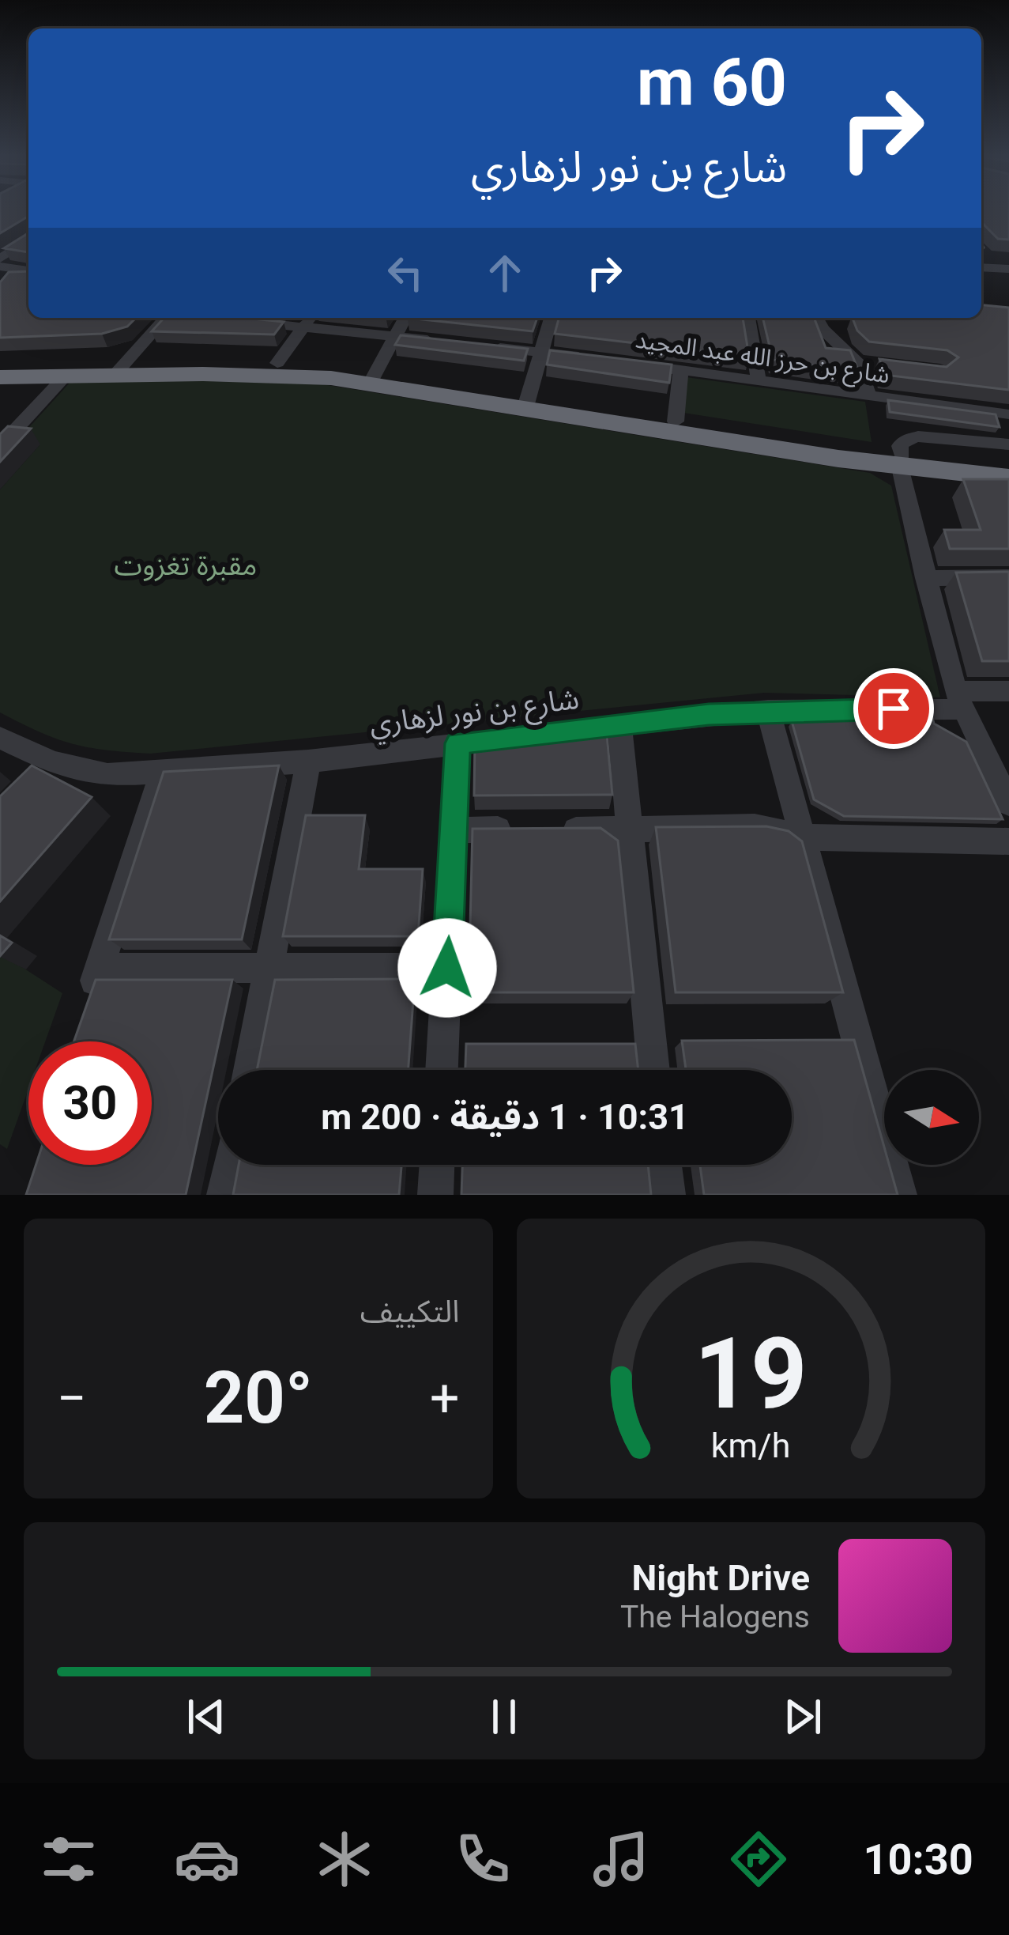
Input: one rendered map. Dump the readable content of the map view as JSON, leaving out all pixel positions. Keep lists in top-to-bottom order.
{
  "streets": {
    "street": ["شارع بن حرز الله عبد المجيد", "شارع بن نور لزهاري"]
  },
  "parks": ["مقبرة تغزوت"],
  "north": "right",
  "page": {
    "turn": ["60 m", "شارع بن نور لزهاري"],
    "limit": "30",
    "trip": "10:31 · 1 دقيقة · 200 m",
    "tile": "التكييف",
    "heat": ["−", "20°", "+"],
    "song": ["Night Drive", "The Halogens"],
    "tabs": "10:30",
    "gauge": ["19", "km/h"]
  }
}
